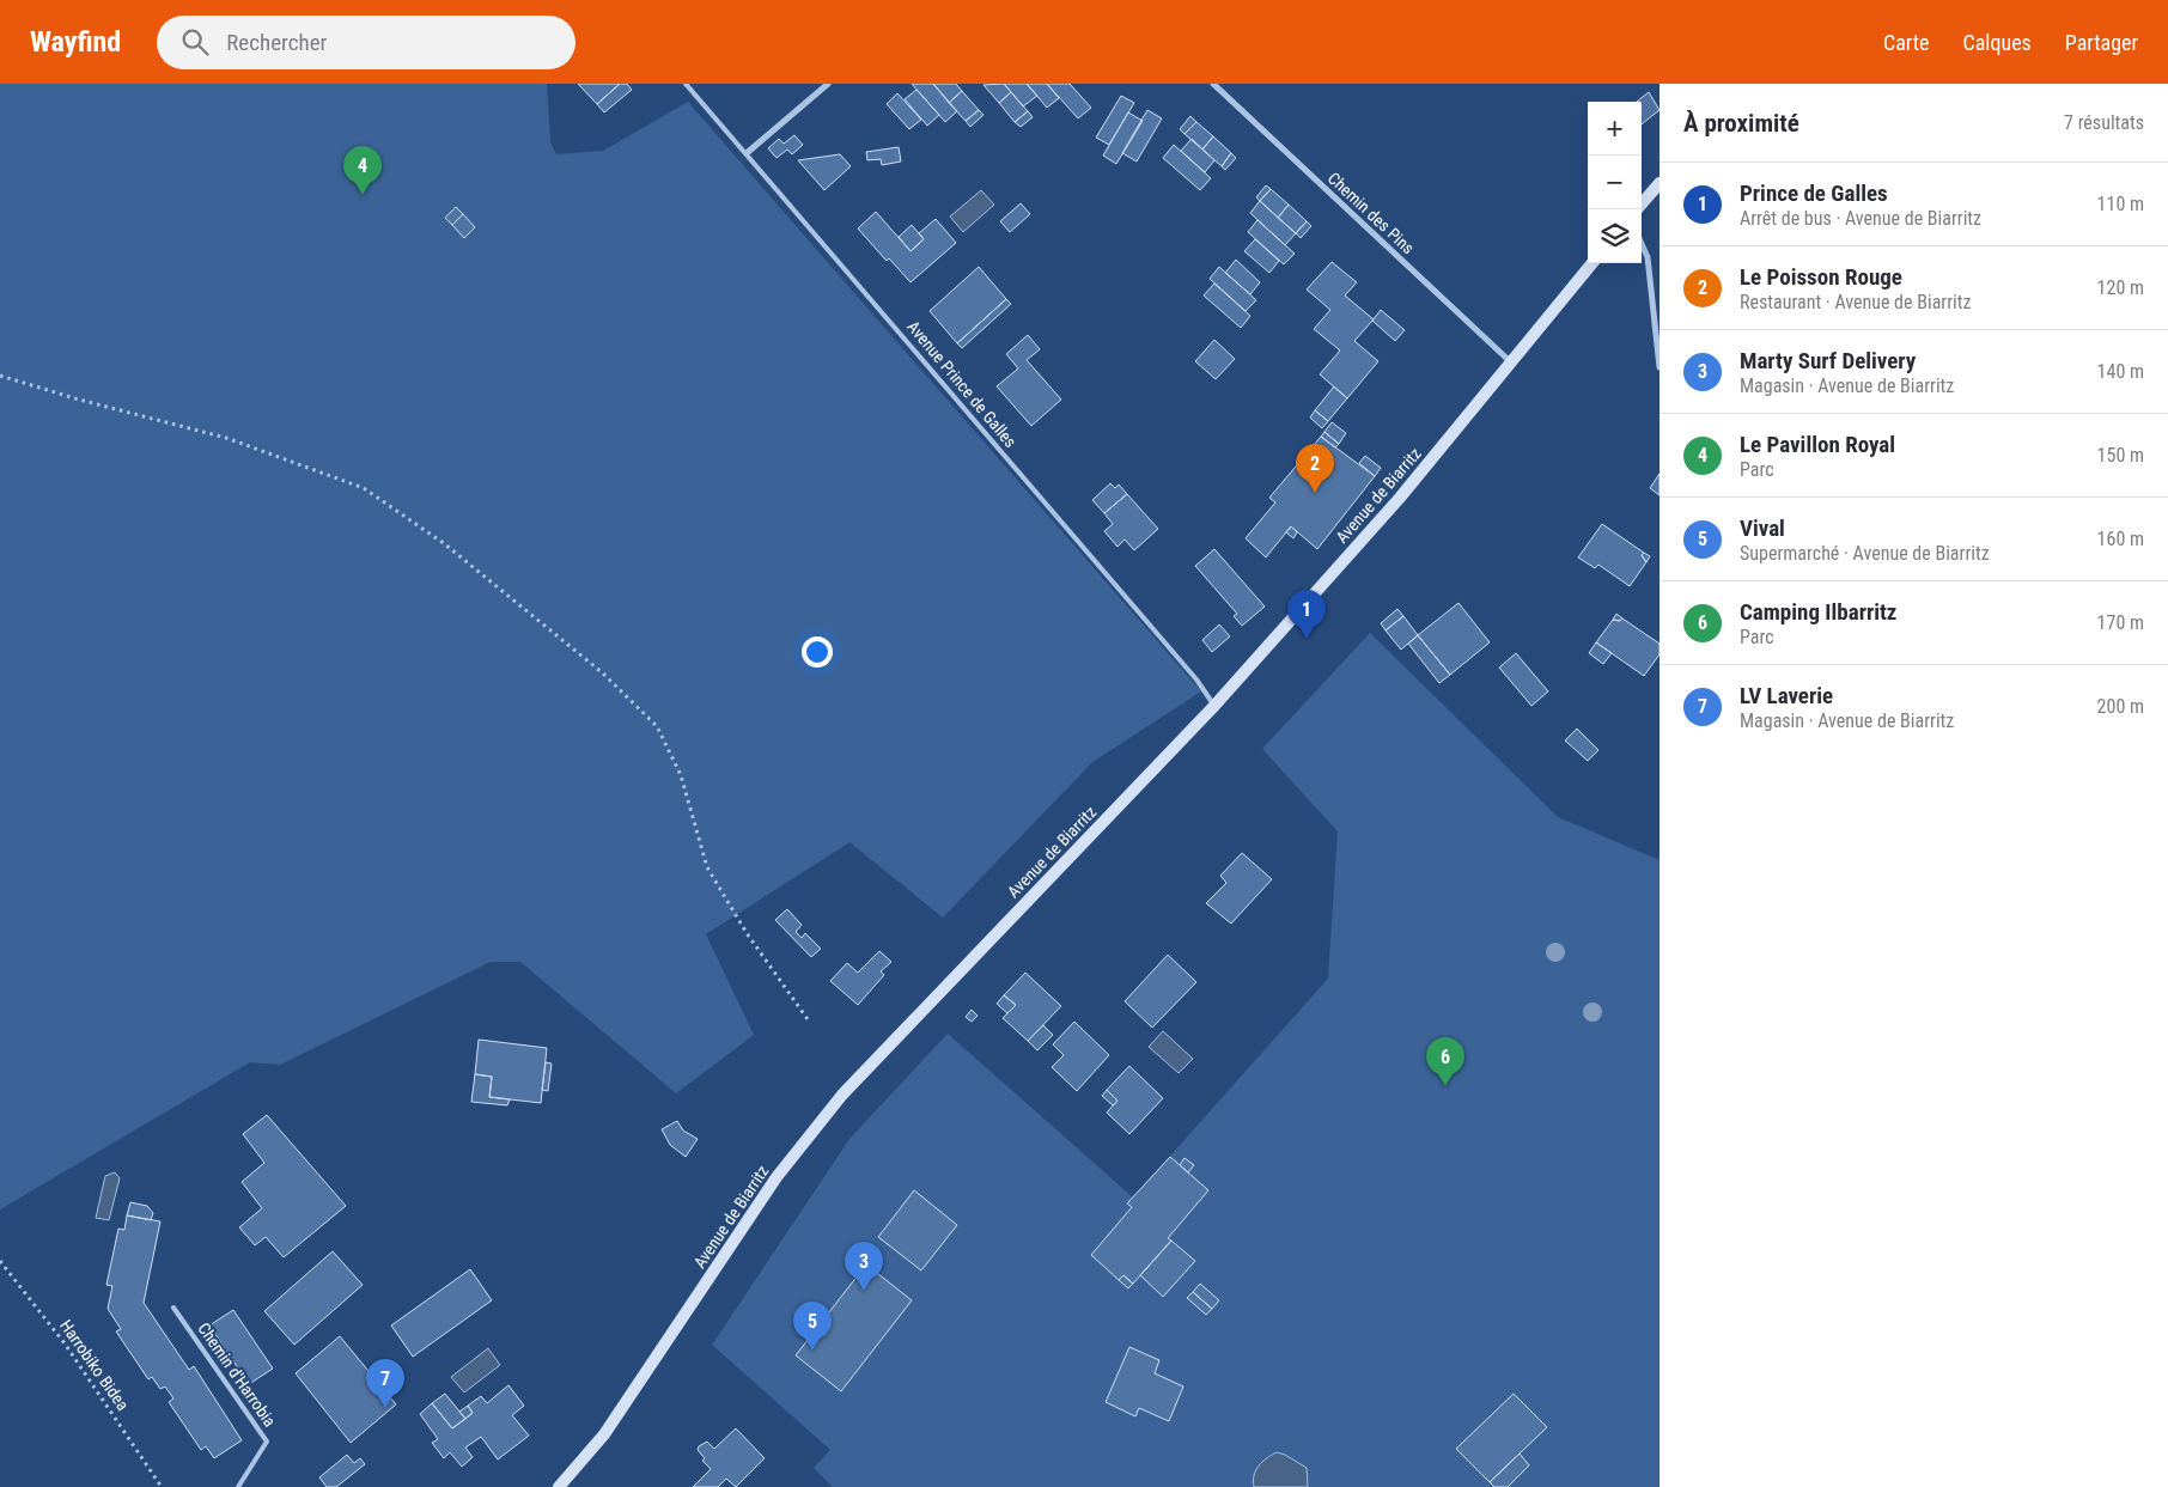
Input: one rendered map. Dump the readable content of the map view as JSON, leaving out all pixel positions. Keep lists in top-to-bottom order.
{
  "streets": {
    "main road": ["Avenue de Biarritz"],
    "street": ["Chemin des Pins"],
    "lane": ["Avenue Prince de Galles", "Chemin d'Harrobia"],
    "path": ["Harrobiko Bidea"]
  },
  "crossings": [
    ["Chemin des Pins", "Avenue de Biarritz"],
    ["Avenue Prince de Galles", "Avenue de Biarritz"]
  ],
  "page": {
    "header": "Wayfind",
    "search": "Rechercher",
    "nav": ["Carte", "Calques", "Partager"],
    "heading": ["À proximité", "7 résultats"],
    "map_buttons": ["+", "−"],
    "pins": [
      "4",
      "2",
      "1",
      "6",
      "3",
      "5",
      "7"
    ],
    "list": [
      {
        "mark": "1",
        "name": "Prince de Galles",
        "note": "Arrêt de bus · Avenue de Biarritz",
        "value": "110 m"
      },
      {
        "mark": "2",
        "name": "Le Poisson Rouge",
        "note": "Restaurant · Avenue de Biarritz",
        "value": "120 m"
      },
      {
        "mark": "3",
        "name": "Marty Surf Delivery",
        "note": "Magasin · Avenue de Biarritz",
        "value": "140 m"
      },
      {
        "mark": "4",
        "name": "Le Pavillon Royal",
        "note": "Parc",
        "value": "150 m"
      },
      {
        "mark": "5",
        "name": "Vival",
        "note": "Supermarché · Avenue de Biarritz",
        "value": "160 m"
      },
      {
        "mark": "6",
        "name": "Camping Ilbarritz",
        "note": "Parc",
        "value": "170 m"
      },
      {
        "mark": "7",
        "name": "LV Laverie",
        "note": "Magasin · Avenue de Biarritz",
        "value": "200 m"
      }
    ]
  }
}
